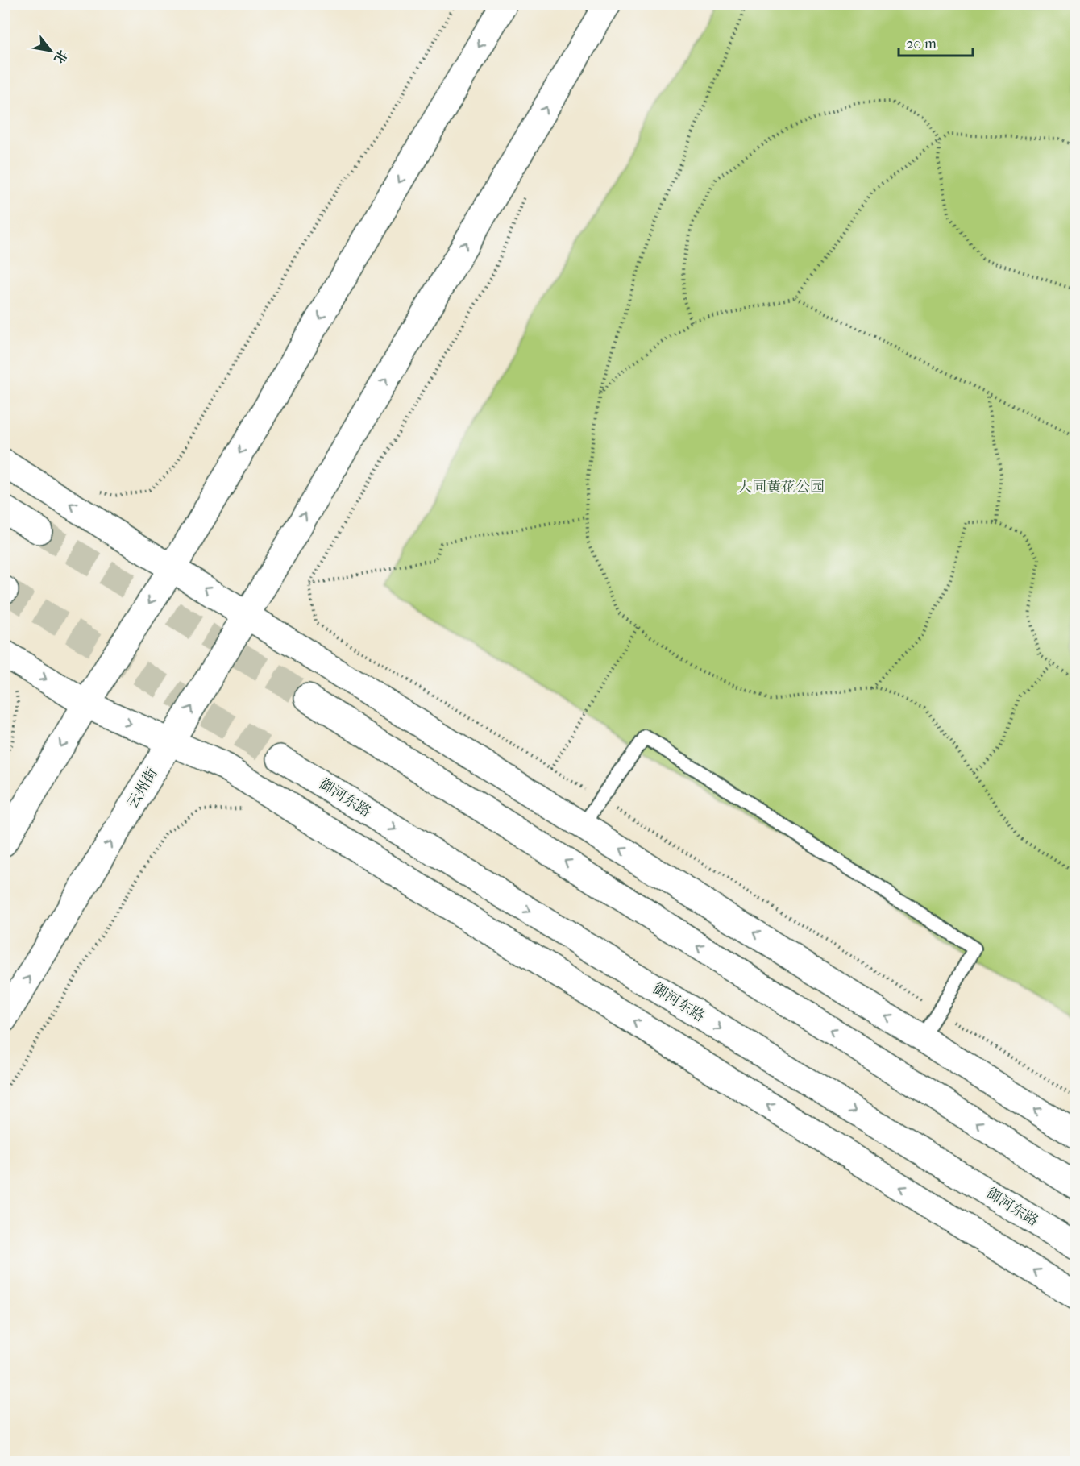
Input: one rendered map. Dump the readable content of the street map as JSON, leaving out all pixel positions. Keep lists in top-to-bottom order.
{
  "streets": {
    "main road": ["云州街", "御河东路"]
  },
  "parks": ["大同黄花公园"],
  "scale_bar": "20 m",
  "north": "bottom right"
}
